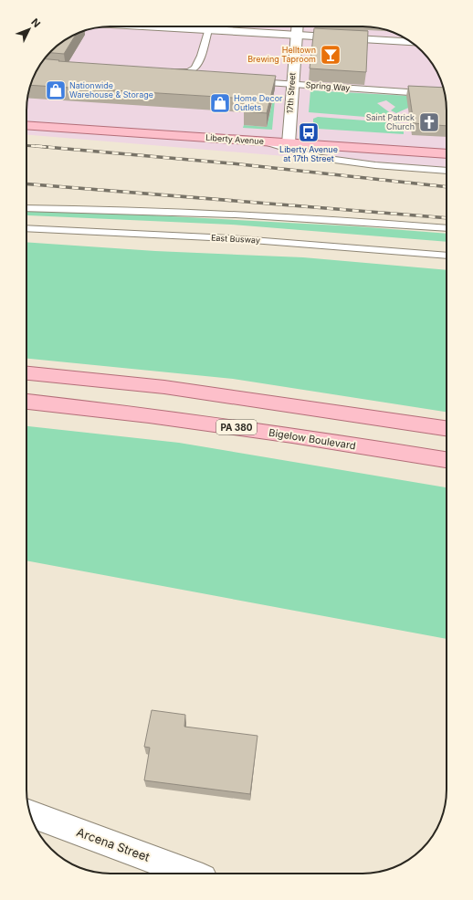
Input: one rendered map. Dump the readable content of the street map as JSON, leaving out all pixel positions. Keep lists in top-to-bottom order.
{
  "streets": {
    "main road": ["Liberty Avenue", "PA 380", "Bigelow Boulevard"],
    "street": ["17th Street", "Arcena Street"],
    "lane": ["Spring Way", "East Busway"]
  },
  "crossings": [
    ["Spring Way", "17th Street"],
    ["17th Street", "Liberty Avenue"]
  ],
  "places": {
    "bar": ["Helltown Brewing Taproom"],
    "shop": ["Nationwide Warehouse & Storage", "Home Decor Outlets"],
    "church": ["Saint Patrick Church"],
    "bus stop": ["Liberty Avenue at 17th Street"]
  },
  "north": "top right"
}
